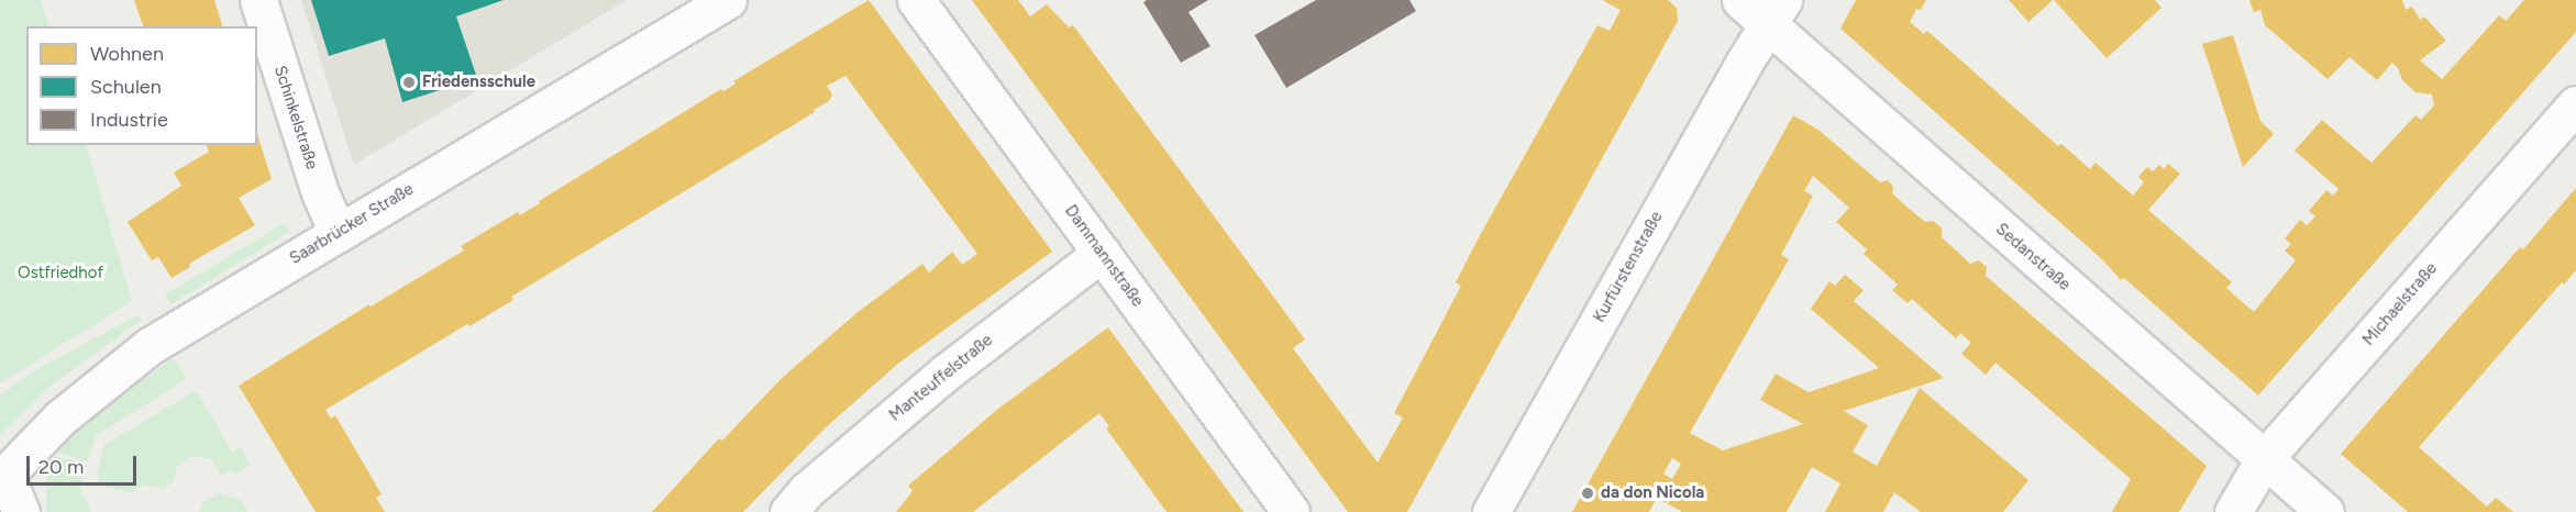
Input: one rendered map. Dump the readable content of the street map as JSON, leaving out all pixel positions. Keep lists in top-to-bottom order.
{
  "streets": {
    "street": [
      "Schinkelstraße",
      "Saarbrücker Straße",
      "Dammannstraße",
      "Sedanstraße",
      "Kurfürstenstraße",
      "Michaelstraße",
      "Manteuffelstraße"
    ]
  },
  "crossings": [
    ["Schinkelstraße", "Saarbrücker Straße"],
    ["Dammannstraße", "Manteuffelstraße"],
    ["Sedanstraße", "Kurfürstenstraße"],
    ["Sedanstraße", "Michaelstraße"]
  ],
  "parks": ["Ostfriedhof"],
  "places": ["Friedensschule", "da don Nicola"],
  "legend": ["Wohnen", "Schulen", "Industrie"],
  "scale_bar": "20 m"
}
